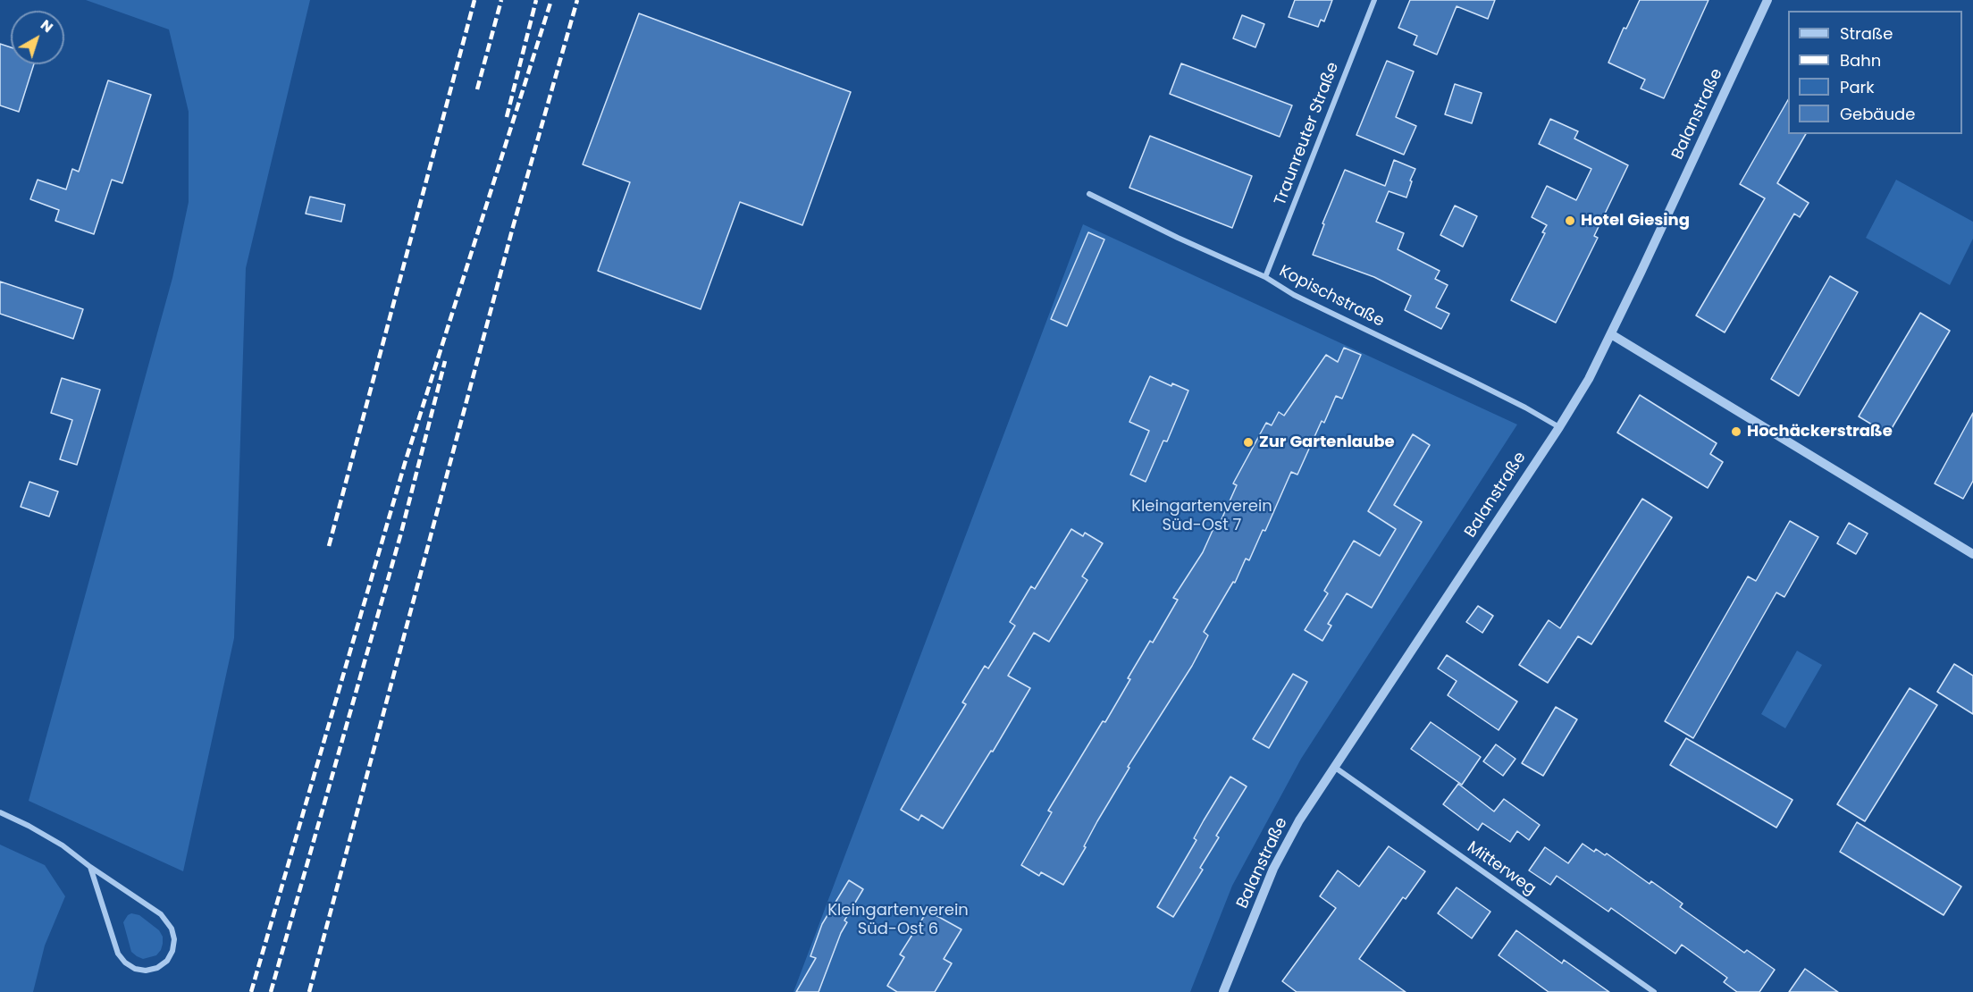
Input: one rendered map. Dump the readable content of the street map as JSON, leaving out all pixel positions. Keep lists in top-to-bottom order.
{
  "streets": {
    "street": [
      "Balanstraße",
      "Traunreuter Straße",
      "Kopischstraße",
      "Mitterweg"
    ]
  },
  "crossings": [
    ["Balanstraße", "Kopischstraße"],
    ["Balanstraße", "Mitterweg"],
    ["Traunreuter Straße", "Kopischstraße"]
  ],
  "parks": ["Kleingartenverein Süd-Ost 7", "Kleingartenverein Süd-Ost 6"],
  "places": ["Hotel Giesing", "Hochäckerstraße", "Zur Gartenlaube"],
  "legend": [
    "Straße",
    "Bahn",
    "Park",
    "Gebäude"
  ],
  "north": "top right"
}
